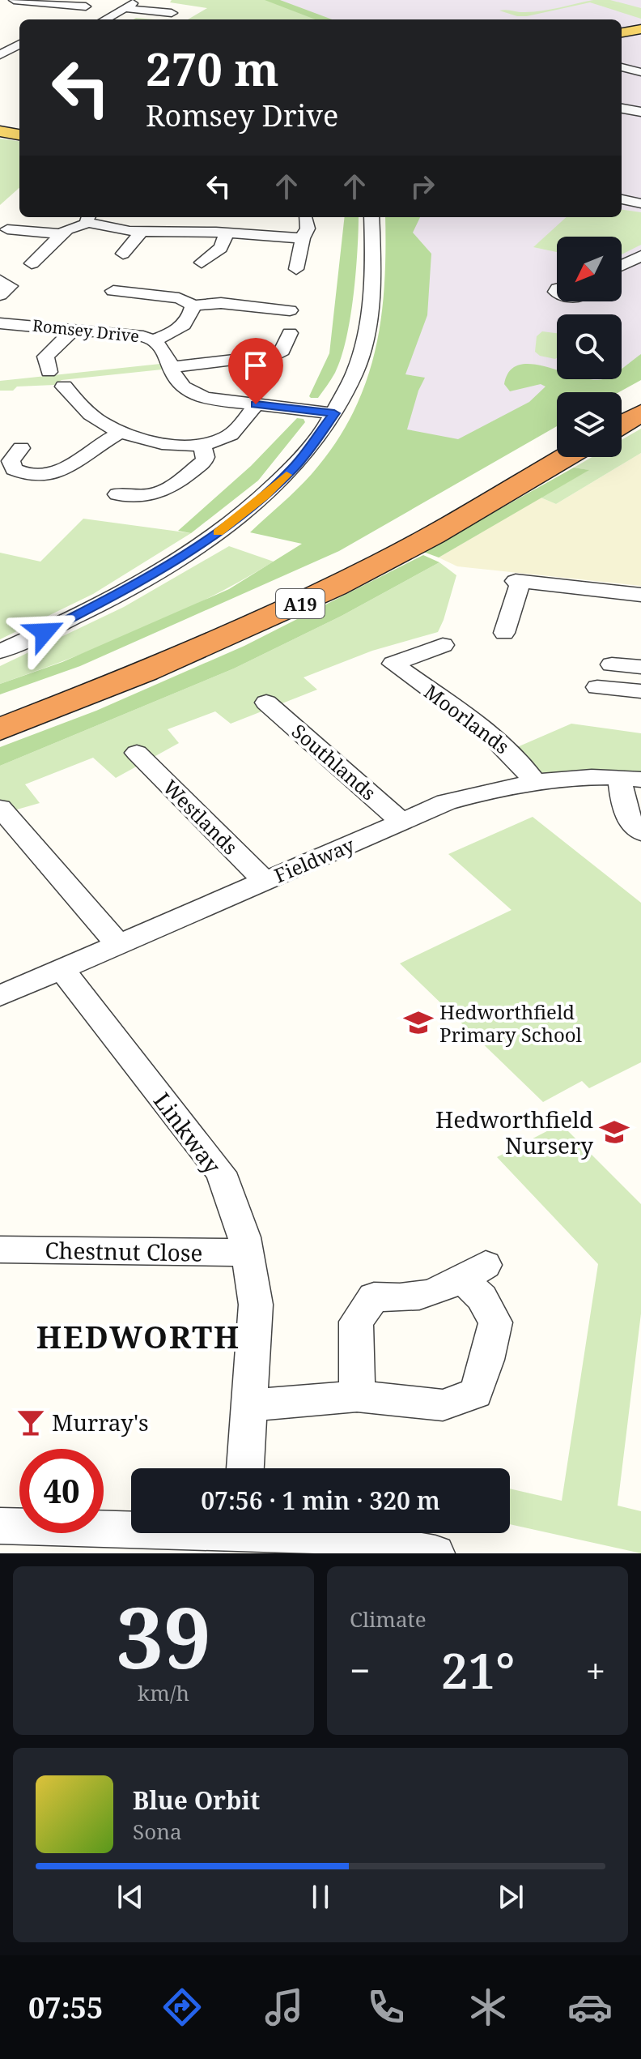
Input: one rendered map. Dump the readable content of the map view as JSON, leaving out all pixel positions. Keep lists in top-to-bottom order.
{
  "streets": {
    "highway": ["A19"],
    "street": [
      "Romsey Drive",
      "Moorlands",
      "Southlands",
      "Westlands",
      "Fieldway",
      "Linkway",
      "Chestnut Close"
    ]
  },
  "crossings": [
    ["Moorlands", "Fieldway"],
    ["Southlands", "Fieldway"],
    ["Westlands", "Fieldway"],
    ["Fieldway", "Linkway"],
    ["Linkway", "Chestnut Close"]
  ],
  "districts": ["HEDWORTH"],
  "places": {
    "school or university": ["Hedworthfield Primary School", "Hedworthfield Nursery"],
    "bar": ["Murray's"]
  },
  "north": "bottom left",
  "page": {
    "turn": ["270 m", "Romsey Drive"],
    "limit": "40",
    "trip": "07:56 · 1 min · 320 m",
    "tile": [
      ["39", "km/h"],
      "Climate"
    ],
    "heat": ["−", "21°", "+"],
    "song": ["Blue Orbit", "Sona"],
    "tabs": "07:55"
  }
}
